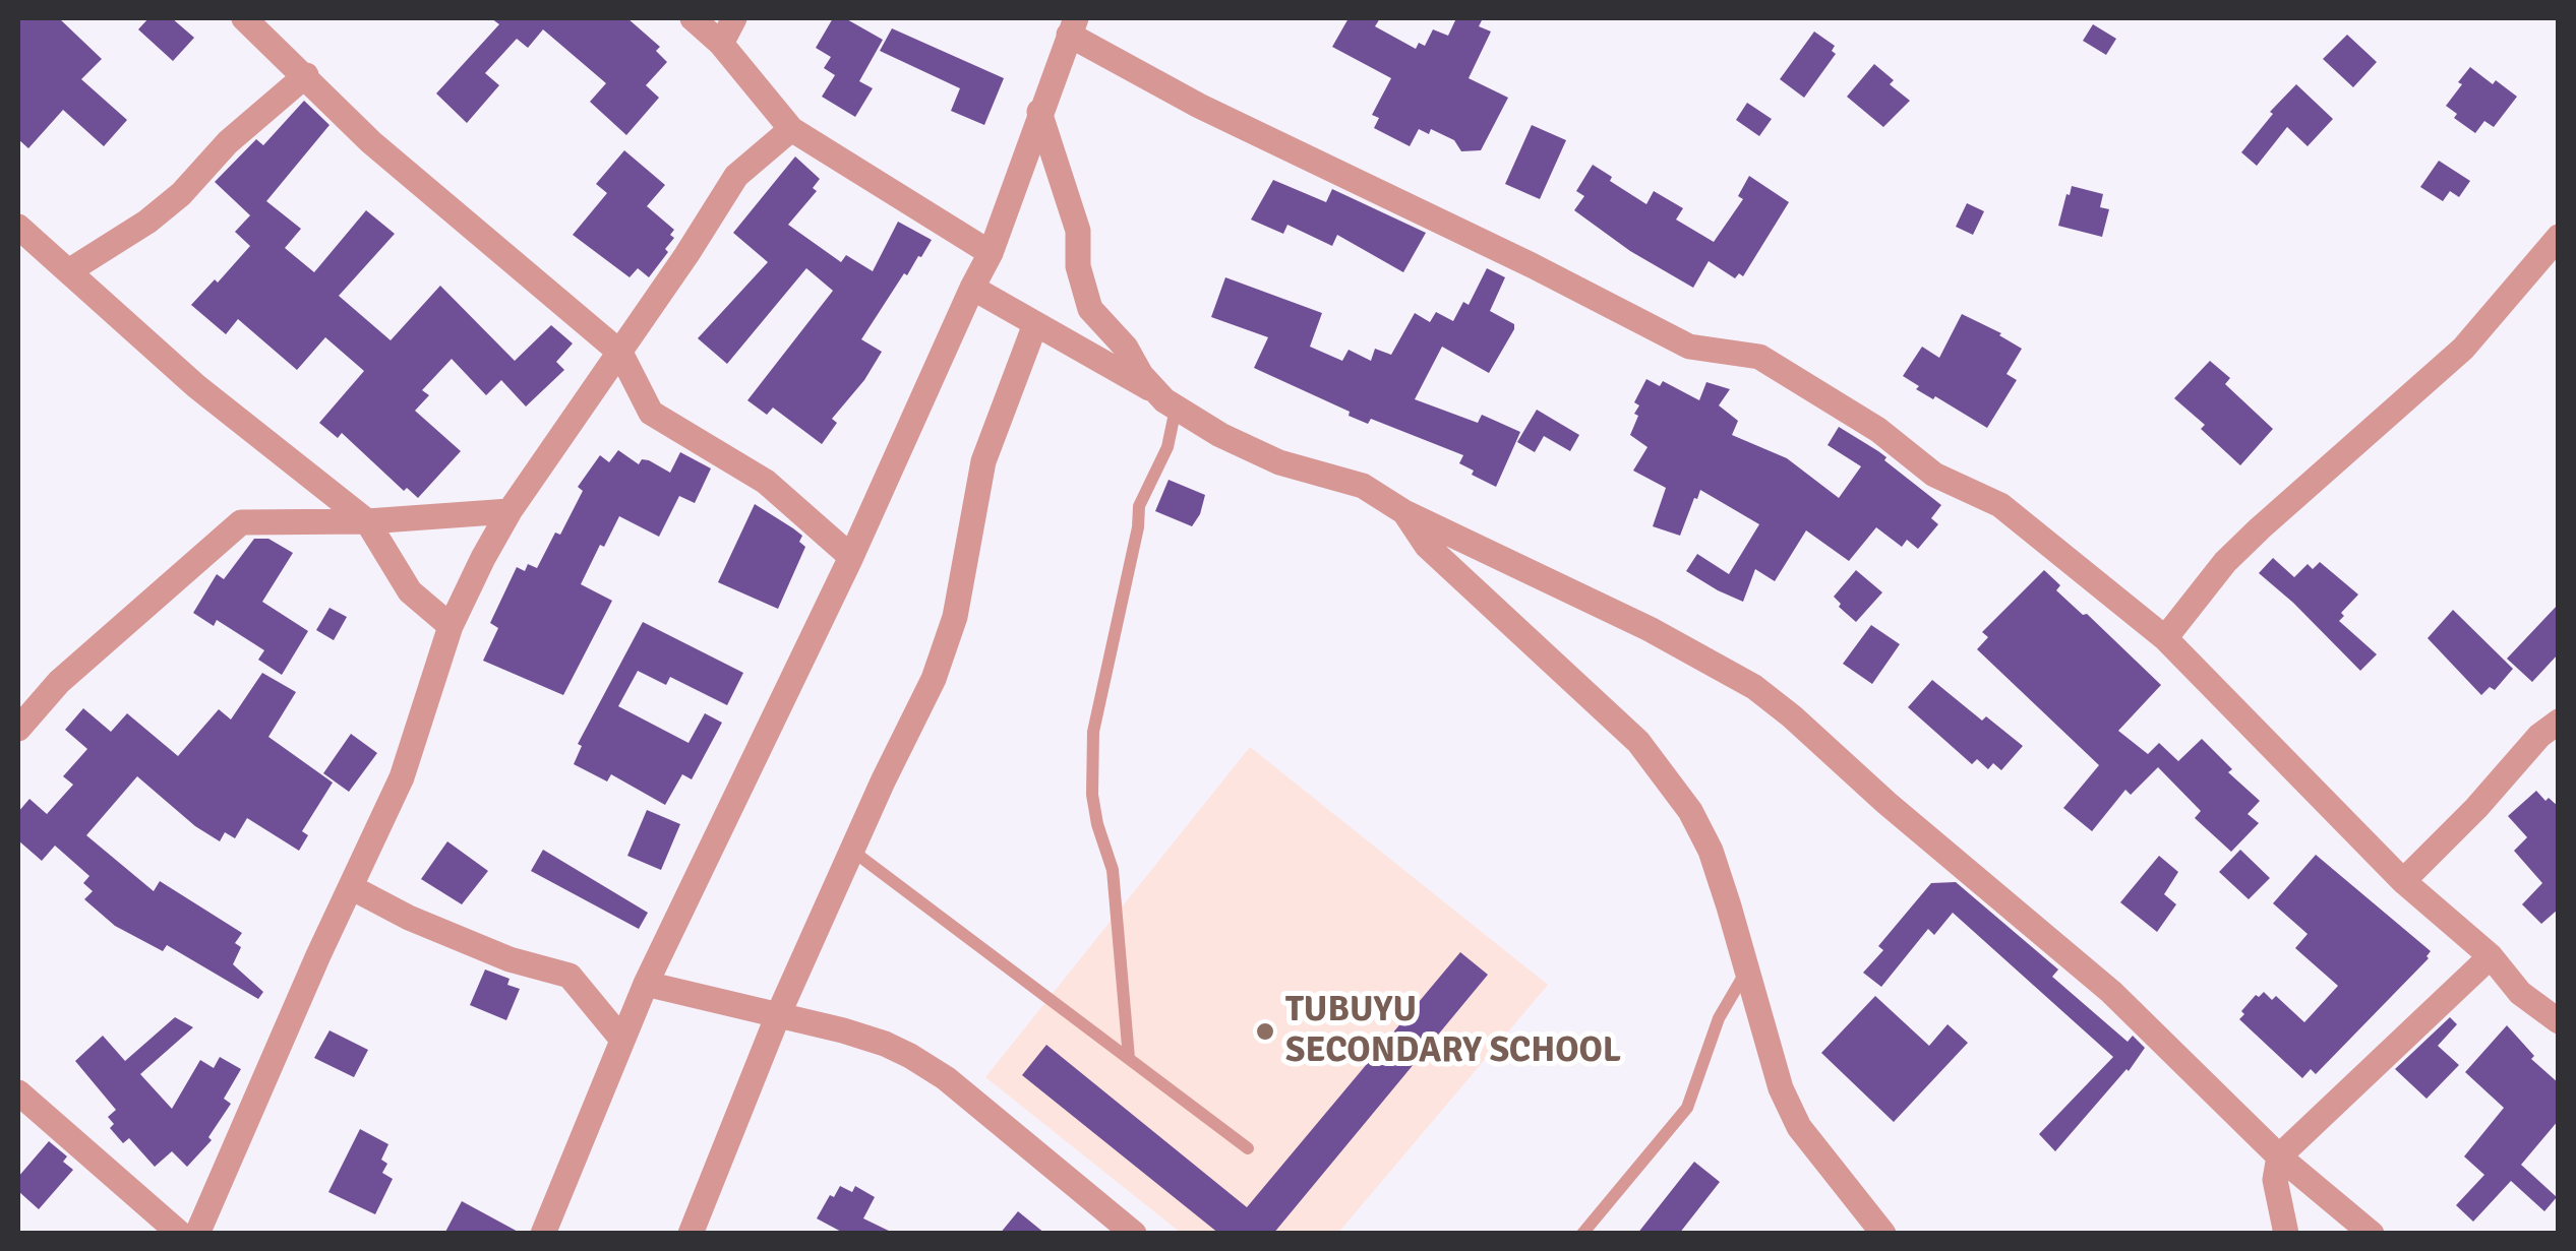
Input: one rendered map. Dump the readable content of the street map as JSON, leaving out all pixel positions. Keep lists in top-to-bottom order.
{
  "places": ["TUBUYU SECONDARY SCHOOL"]
}
